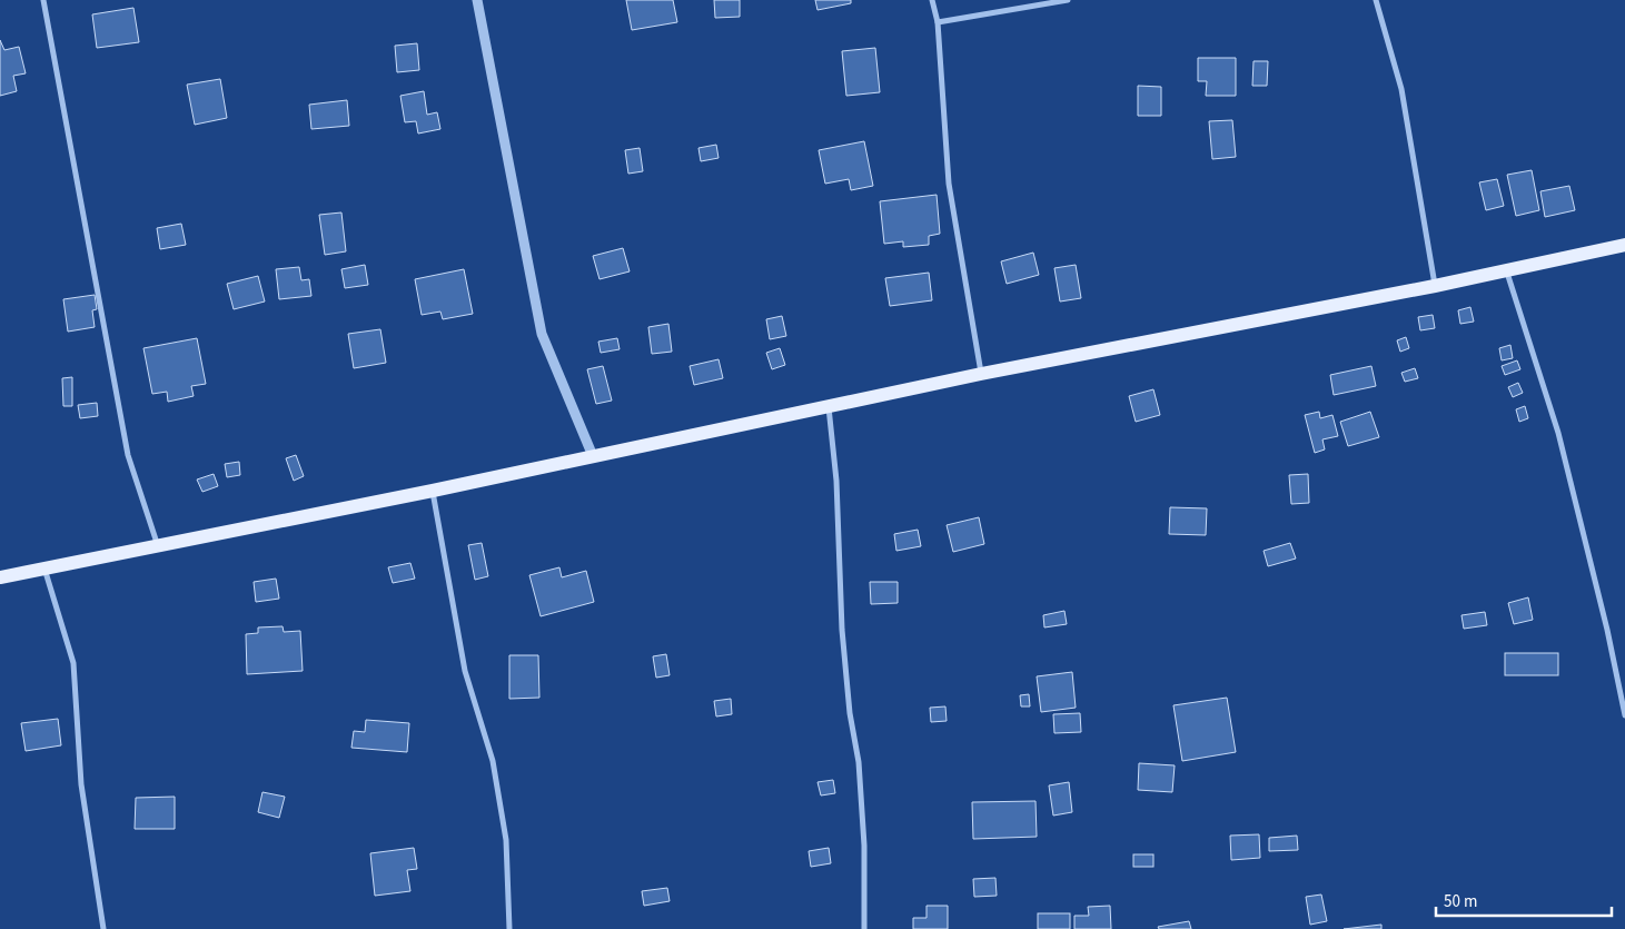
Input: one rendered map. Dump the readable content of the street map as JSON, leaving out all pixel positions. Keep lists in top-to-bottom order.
{
  "scale_bar": "50 m"
}
